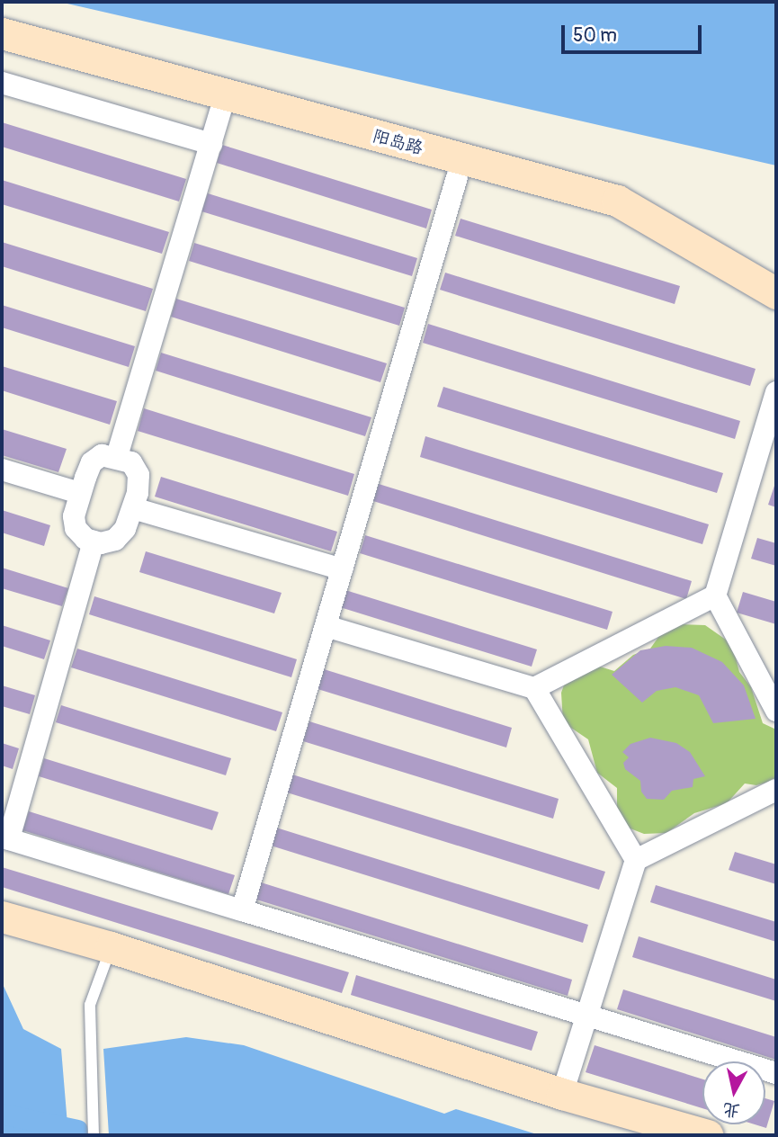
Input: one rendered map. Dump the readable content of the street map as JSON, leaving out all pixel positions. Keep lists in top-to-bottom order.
{
  "streets": {
    "main road": ["阳岛路"]
  },
  "scale_bar": "50 m",
  "north": "bottom"
}
